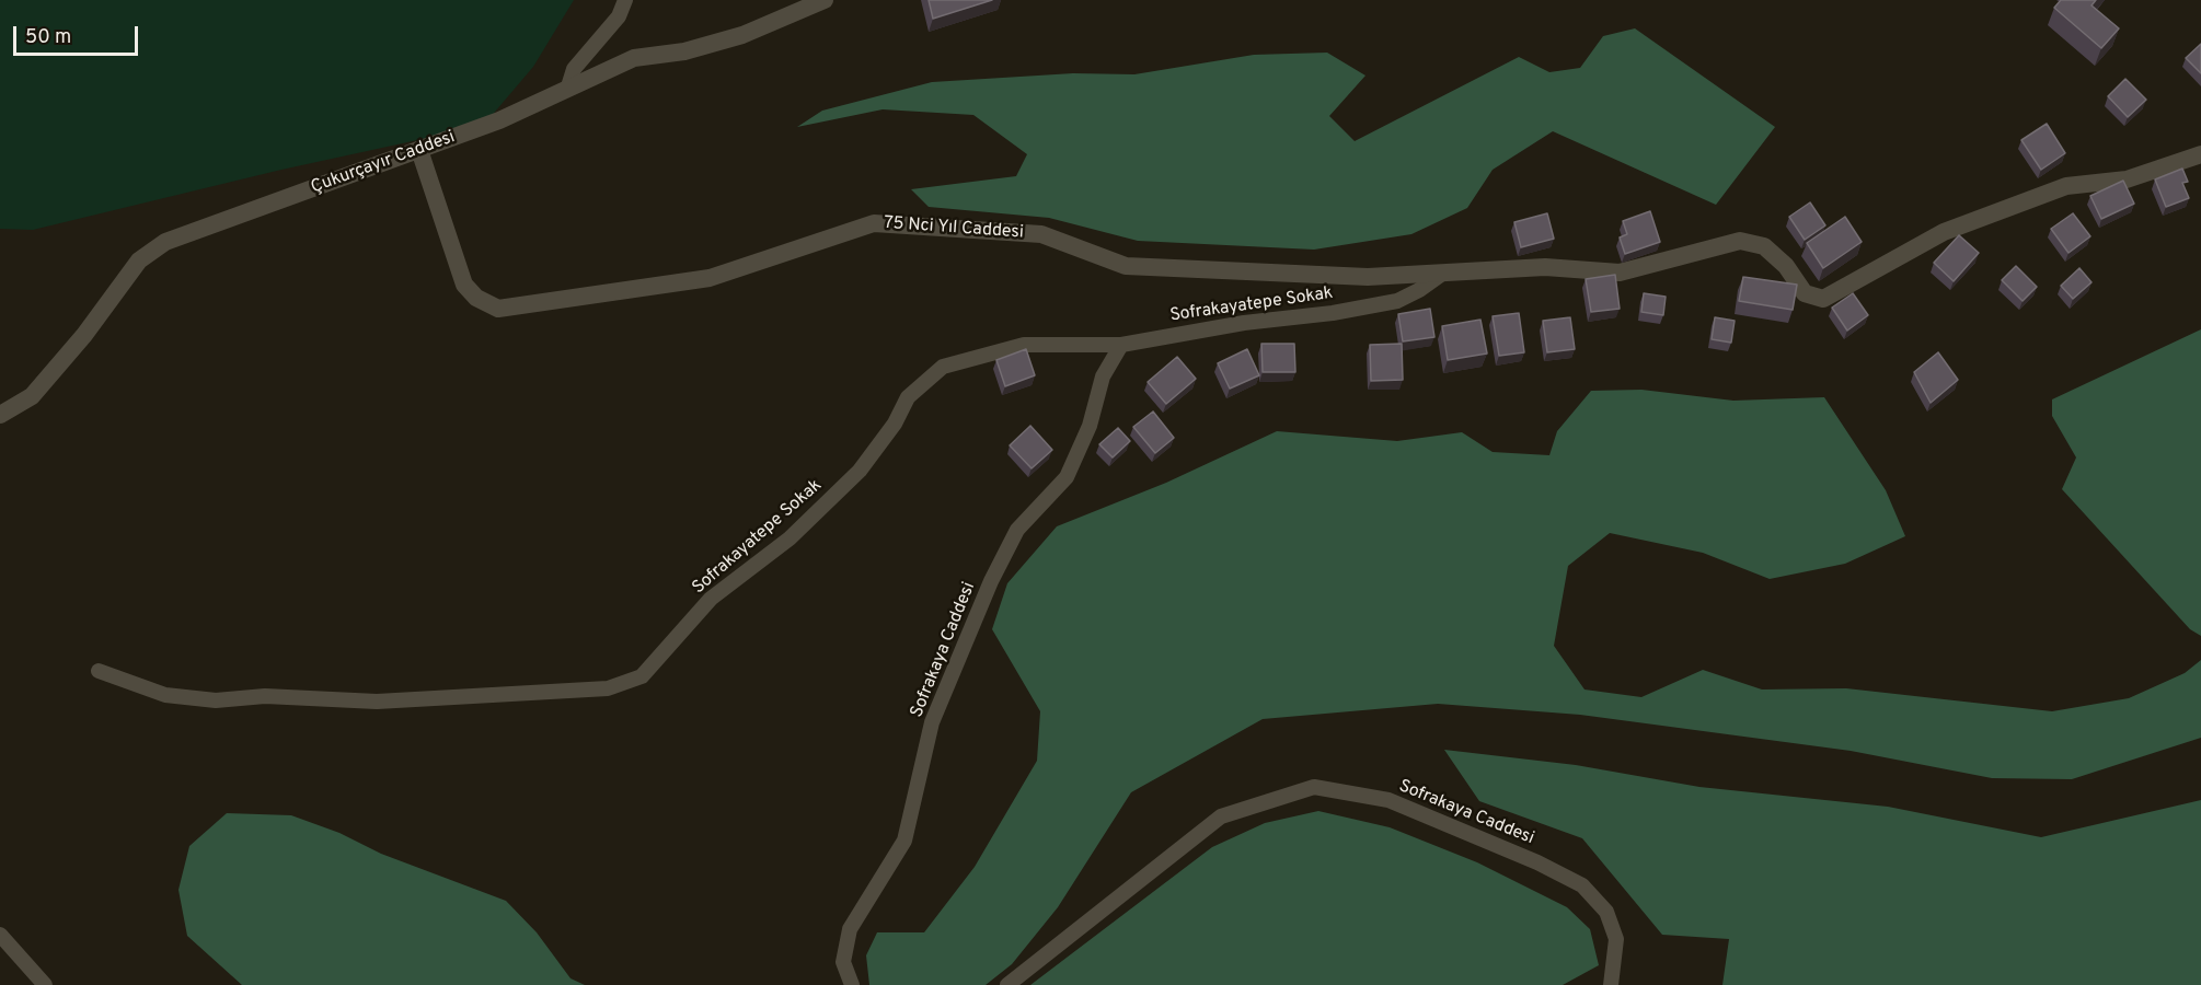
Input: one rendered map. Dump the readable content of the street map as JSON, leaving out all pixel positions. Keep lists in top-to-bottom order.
{
  "streets": {
    "street": [
      "Çukurçayır Caddesi",
      "75 Nci Yıl Caddesi",
      "Sofrakayatepe Sokak",
      "Sofrakaya Caddesi"
    ]
  },
  "crossings": [
    ["Çukurçayır Caddesi", "75 Nci Yıl Caddesi"],
    ["75 Nci Yıl Caddesi", "Sofrakayatepe Sokak"],
    ["Sofrakayatepe Sokak", "Sofrakaya Caddesi"]
  ],
  "scale_bar": "50 m"
}
